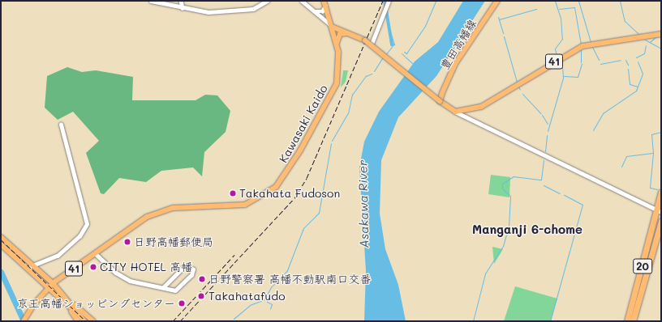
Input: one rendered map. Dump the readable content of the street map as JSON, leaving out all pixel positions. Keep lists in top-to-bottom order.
{
  "streets": {
    "highway": ["20"],
    "main road": ["豊田高幡線", "41", "Kawasaki Kaido"]
  },
  "districts": ["Manganji 6-chome"],
  "water": ["Asakawa River"],
  "places": [
    "Takahata Fudoson",
    "日野高幡郵便局",
    "CITY HOTEL 高幡",
    "日野警察署 高幡不動駅南口交番",
    "Takahatafudo",
    "京王高幡ショッピングセンター"
  ]
}
